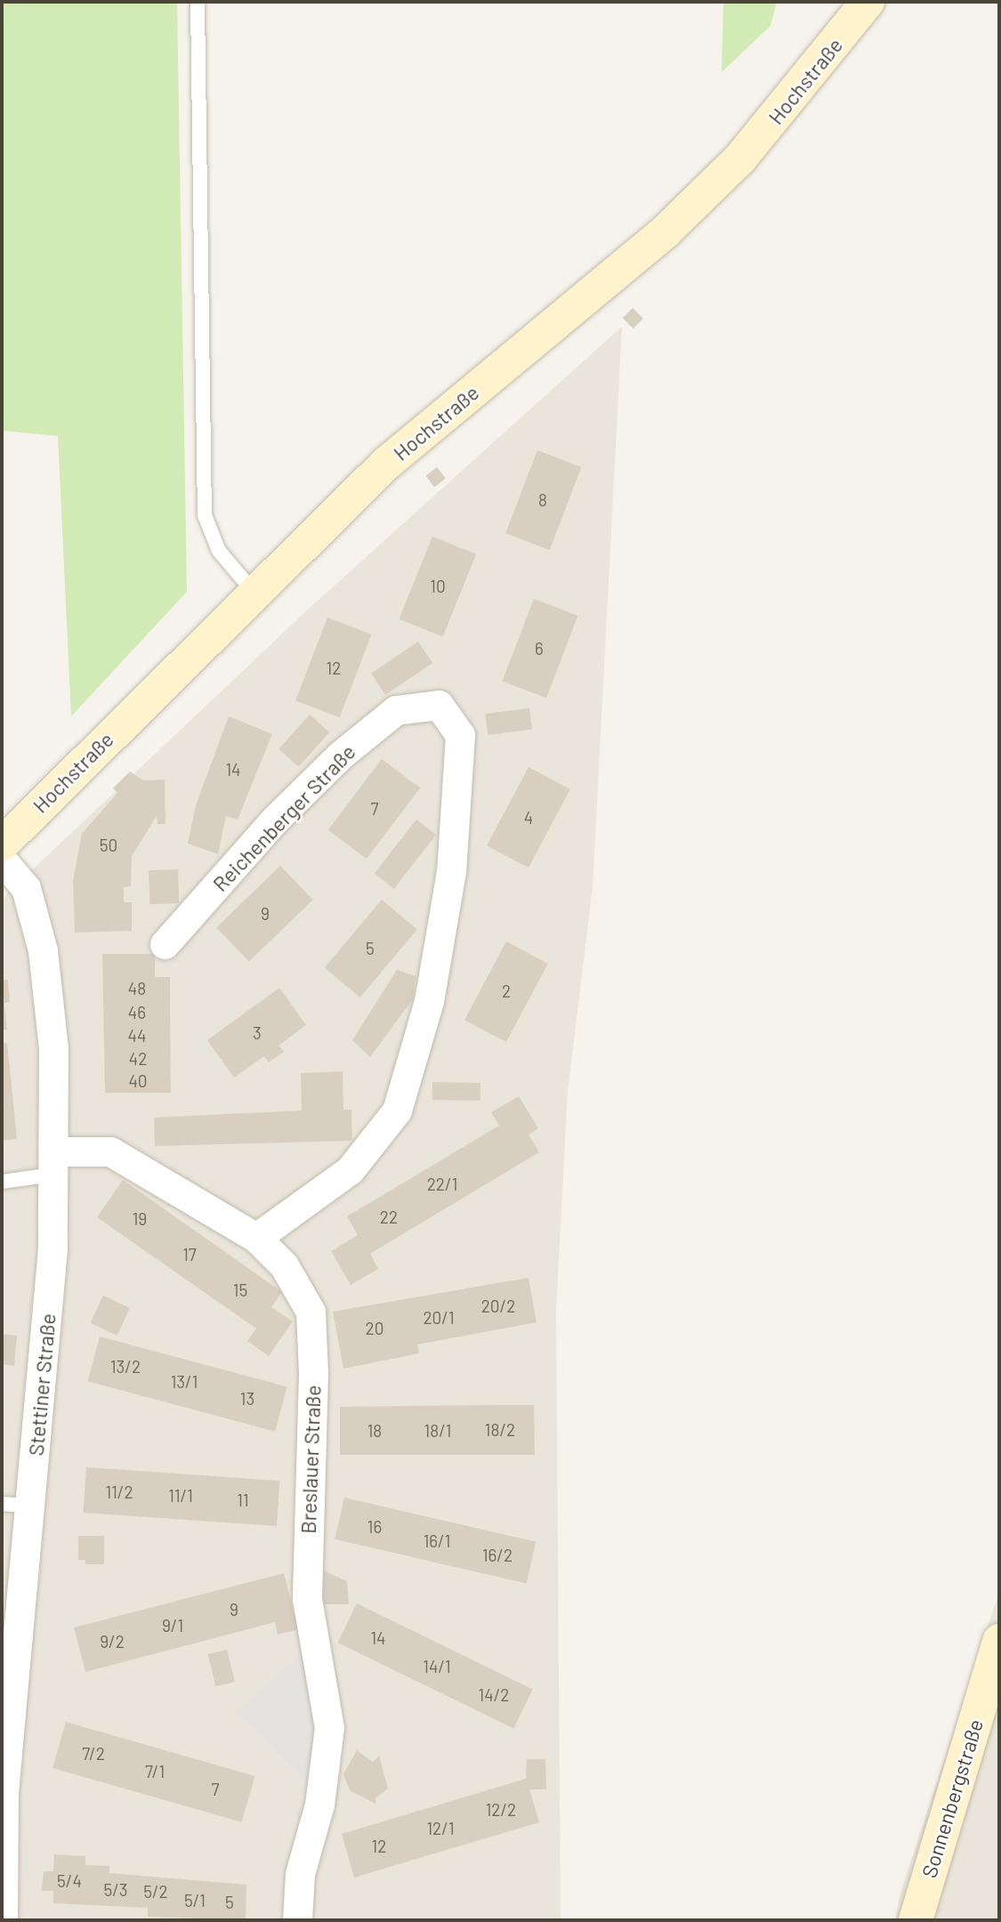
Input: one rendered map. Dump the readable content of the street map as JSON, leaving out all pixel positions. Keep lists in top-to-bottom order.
{
  "streets": {
    "main road": ["Hochstraße", "Sonnenbergstraße"],
    "street": ["Reichenberger Straße", "Stettiner Straße", "Breslauer Straße"]
  },
  "crossings": [
    ["Reichenberger Straße", "Breslauer Straße"],
    ["Stettiner Straße", "Breslauer Straße"]
  ],
  "house_numbers": [
    "8",
    "10",
    "6",
    "12",
    "14",
    "7",
    "4",
    "50",
    "9",
    "5",
    "48",
    "2",
    "46",
    "3",
    "44",
    "42",
    "40",
    "22/1",
    "22",
    "19",
    "17",
    "15",
    "20/2",
    "20/1",
    "20",
    "13/2",
    "13/1",
    "13",
    "18/2",
    "18",
    "18/1",
    "11/2",
    "11/1",
    "11",
    "16",
    "16/1",
    "16/2",
    "9",
    "9/1",
    "14",
    "9/2",
    "14/1",
    "14/2",
    "7/2",
    "7/1",
    "7",
    "12/2",
    "12/1",
    "12",
    "5/4",
    "5/3",
    "5/2",
    "5/1",
    "5"
  ]
}
